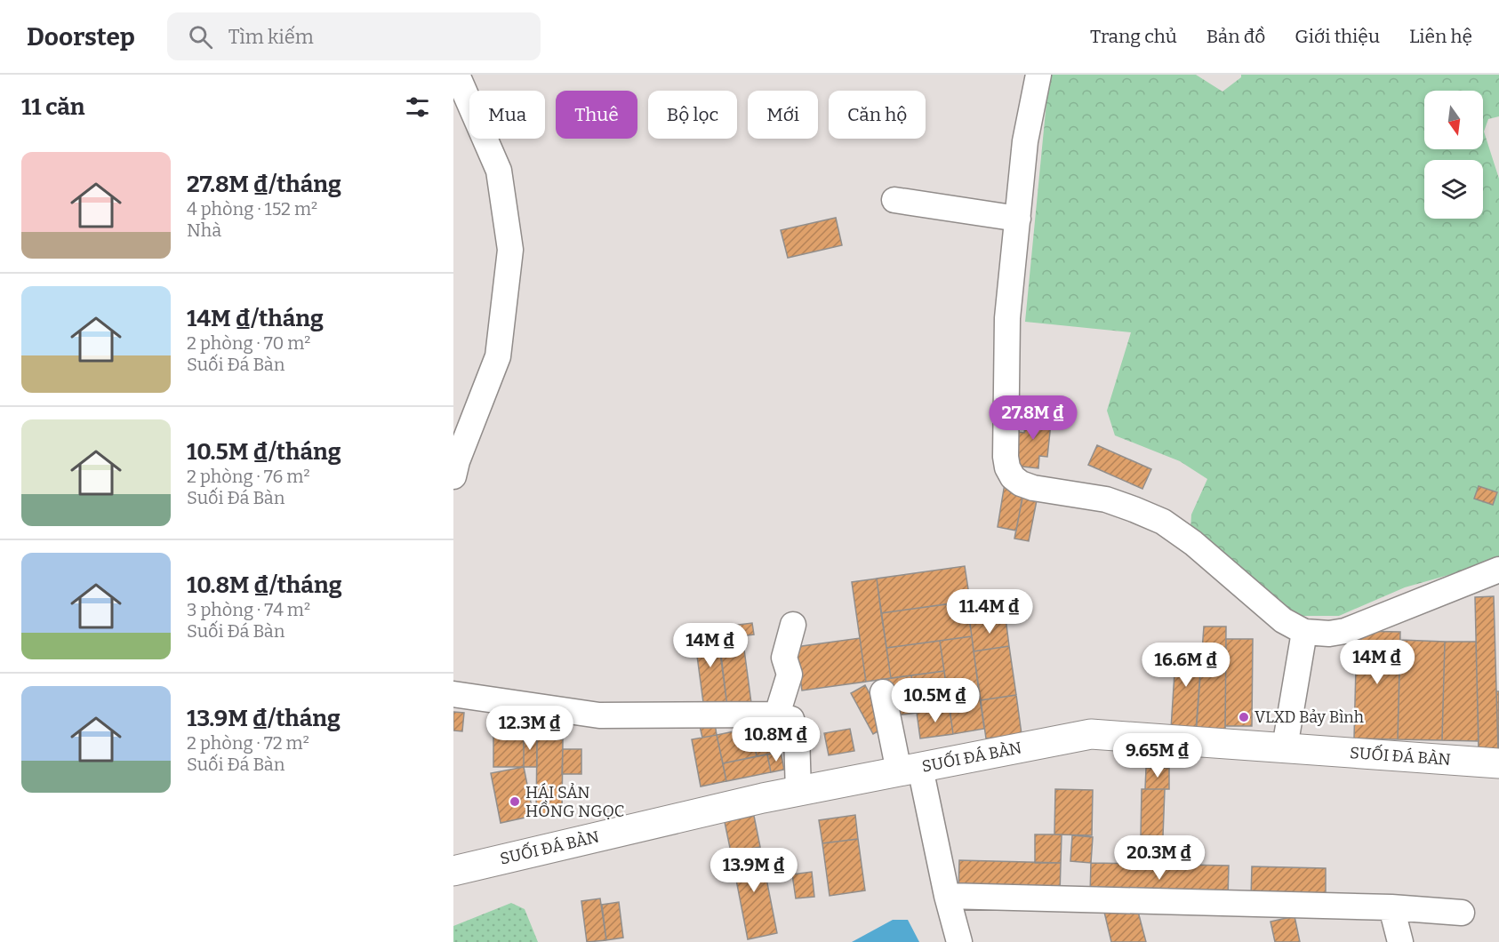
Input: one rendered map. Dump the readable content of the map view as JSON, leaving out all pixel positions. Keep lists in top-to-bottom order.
{
  "streets": {
    "street": ["SUỐI ĐÁ BÀN"]
  },
  "places": ["VLXD Bảy Bình", "HÁI SẢN HỒNG NGỌC"],
  "north": "bottom",
  "page": {
    "header": "Doorstep",
    "search": "Tìm kiếm",
    "nav": [
      "Trang chủ",
      "Bản đồ",
      "Giới thiệu",
      "Liên hệ"
    ],
    "heading": "11 căn",
    "chip": [
      "Mua",
      "Thuê",
      "Bộ lọc",
      "Mới",
      "Căn hộ"
    ],
    "list": [
      {
        "name": "27.8M ₫/tháng",
        "note": "4 phòng · 152 m² · Nhà"
      },
      {
        "name": "14M ₫/tháng",
        "note": "2 phòng · 70 m² · Suối Đá Bàn"
      },
      {
        "name": "10.5M ₫/tháng",
        "note": "2 phòng · 76 m² · Suối Đá Bàn"
      },
      {
        "name": "10.8M ₫/tháng",
        "note": "3 phòng · 74 m² · Suối Đá Bàn"
      },
      {
        "name": "13.9M ₫/tháng",
        "note": "2 phòng · 72 m² · Suối Đá Bàn"
      }
    ],
    "price": [
      "27.8M ₫",
      "11.4M ₫",
      "14M ₫",
      "14M ₫",
      "16.6M ₫",
      "10.5M ₫",
      "12.3M ₫",
      "10.8M ₫",
      "9.65M ₫",
      "20.3M ₫",
      "13.9M ₫"
    ]
  }
}
